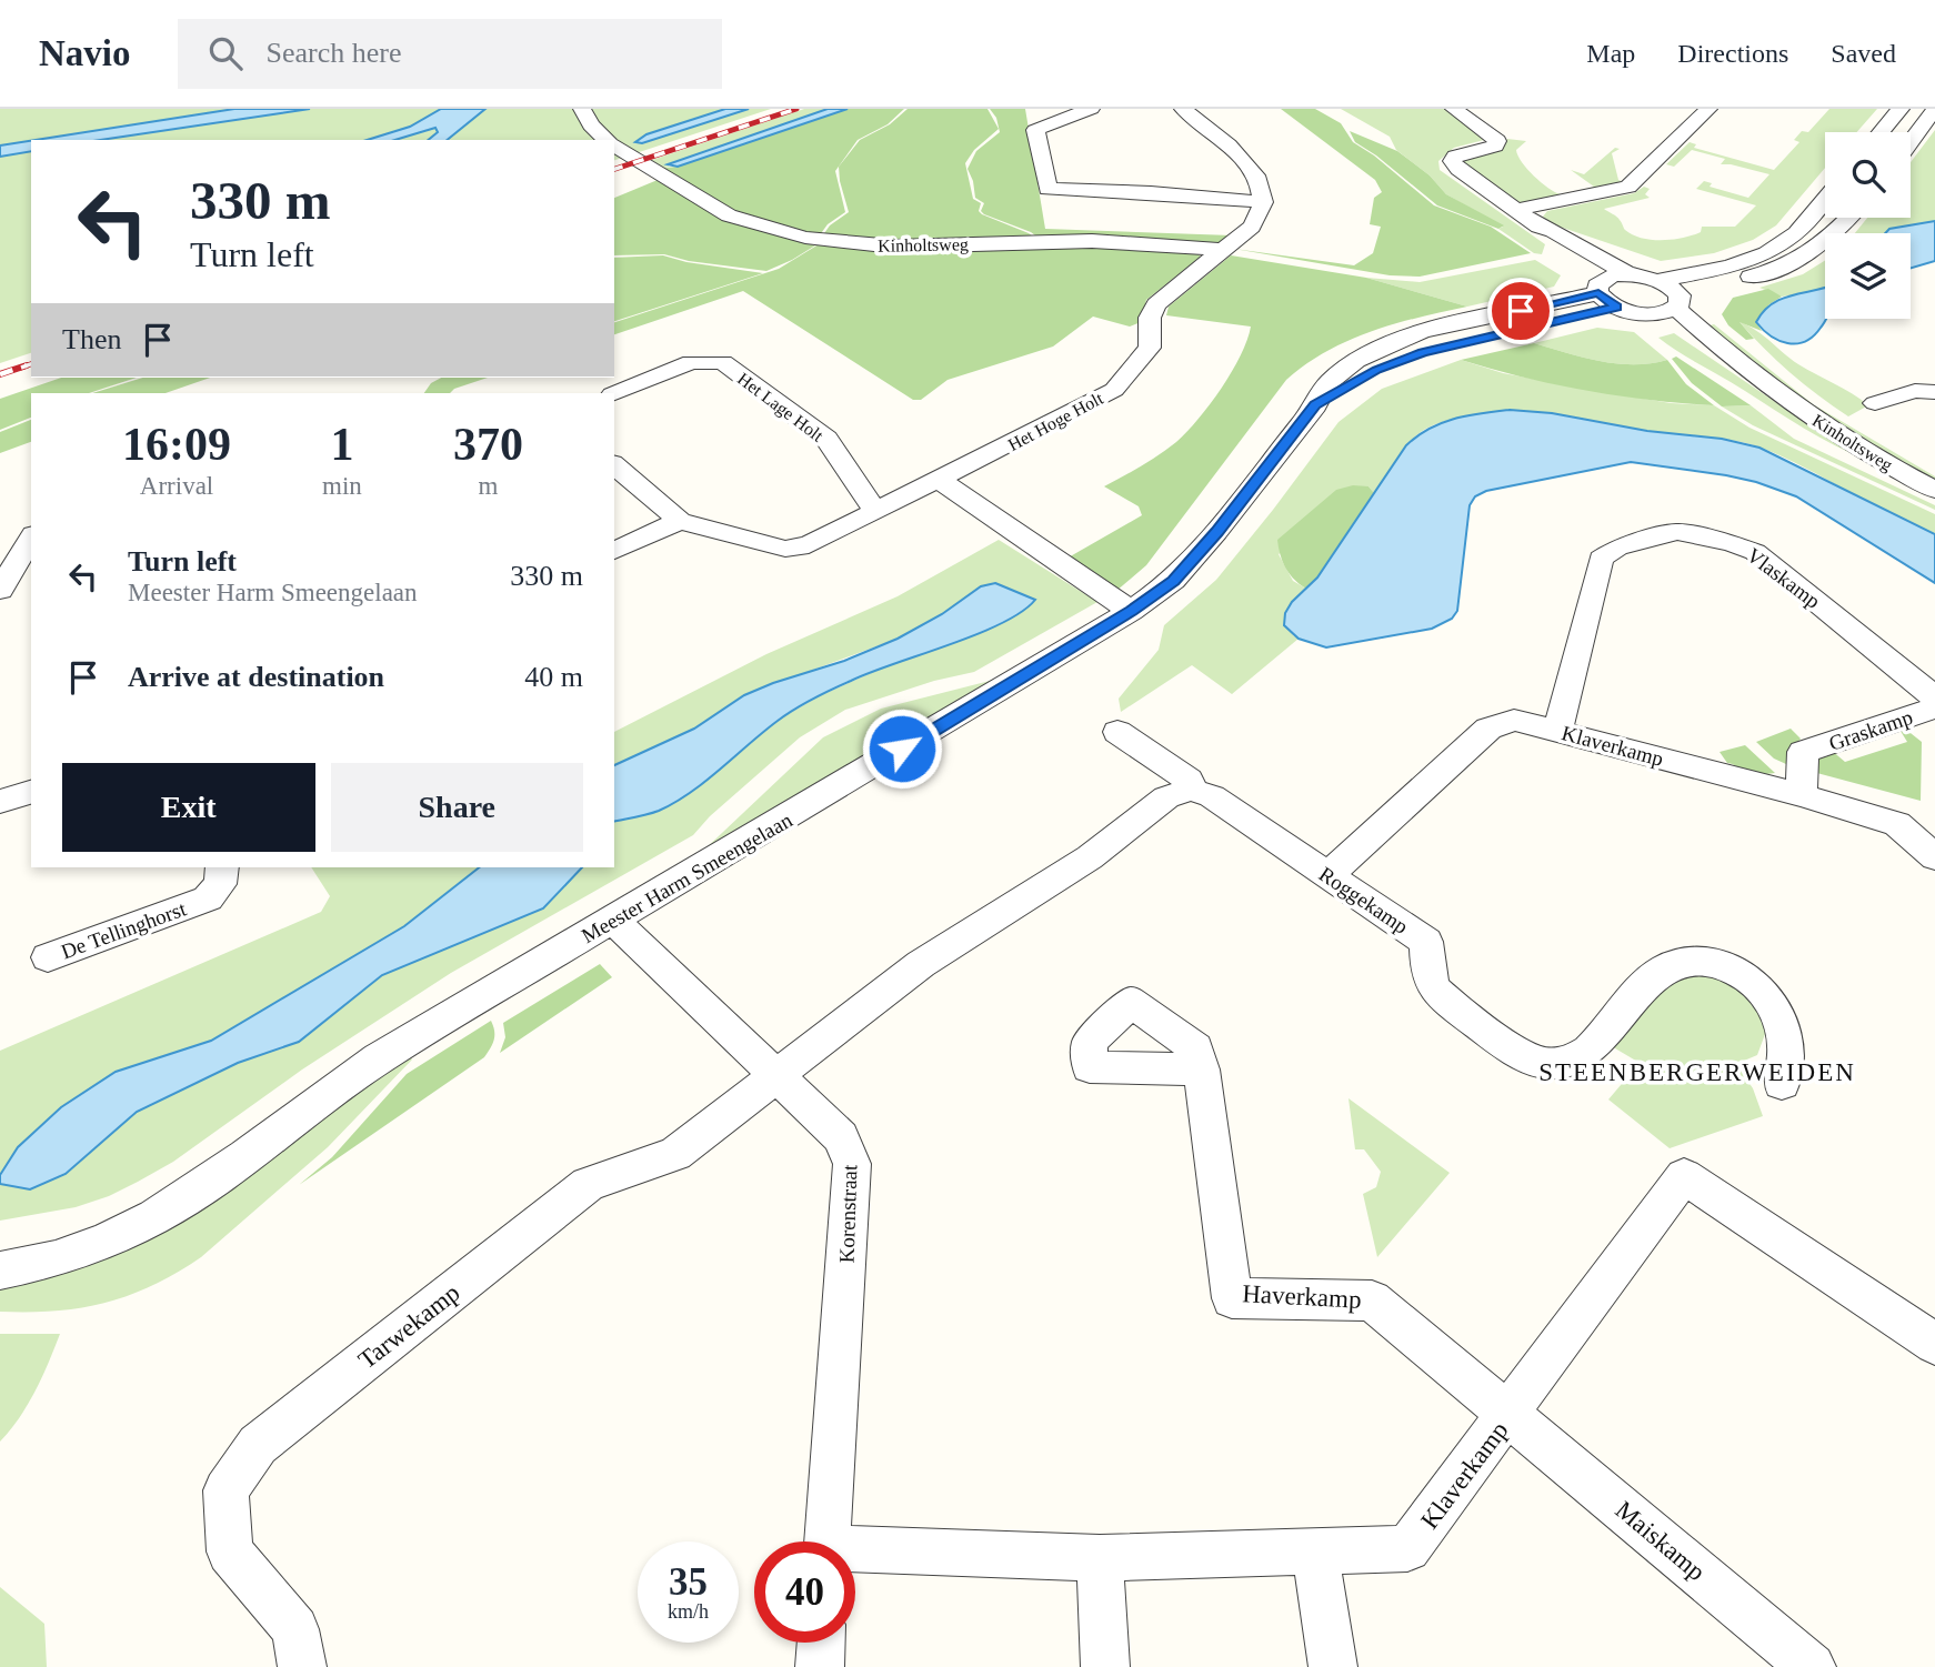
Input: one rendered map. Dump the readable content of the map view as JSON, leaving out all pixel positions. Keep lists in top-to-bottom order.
{
  "streets": {
    "street": [
      "Kinholtsweg",
      "Het Lage Holt",
      "Het Hoge Holt",
      "Vlaskamp",
      "Graskamp",
      "Klaverkamp",
      "Meester Harm Smeengelaan",
      "Roggekamp",
      "De Tellinghorst",
      "Korenstraat",
      "Haverkamp",
      "Tarwekamp",
      "Maiskamp"
    ]
  },
  "crossings": [
    ["Kinholtsweg", "Het Hoge Holt"],
    ["Het Lage Holt", "Het Hoge Holt"],
    ["Vlaskamp", "Klaverkamp"],
    ["Graskamp", "Klaverkamp"],
    ["Klaverkamp", "Roggekamp"],
    ["Klaverkamp", "Haverkamp"],
    ["Klaverkamp", "Maiskamp"],
    ["Meester Harm Smeengelaan", "Korenstraat"],
    ["Korenstraat", "Tarwekamp"],
    ["Haverkamp", "Maiskamp"]
  ],
  "districts": ["STEENBERGERWEIDEN"],
  "page": {
    "header": "Navio",
    "search": "Search here",
    "nav": ["Map", "Directions", "Saved"],
    "turn": ["330 m", "Turn left"],
    "then": "Then",
    "eta": [
      "16:09",
      "Arrival",
      "1",
      "min",
      "370",
      "m"
    ],
    "list": [
      {
        "name": "Turn left",
        "note": "Meester Harm Smeengelaan",
        "value": "330 m"
      },
      {
        "name": "Arrive at destination",
        "value": "40 m"
      }
    ],
    "buttons": ["Exit", "Share"],
    "speed": "35 km/h",
    "limit": "40"
  }
}
